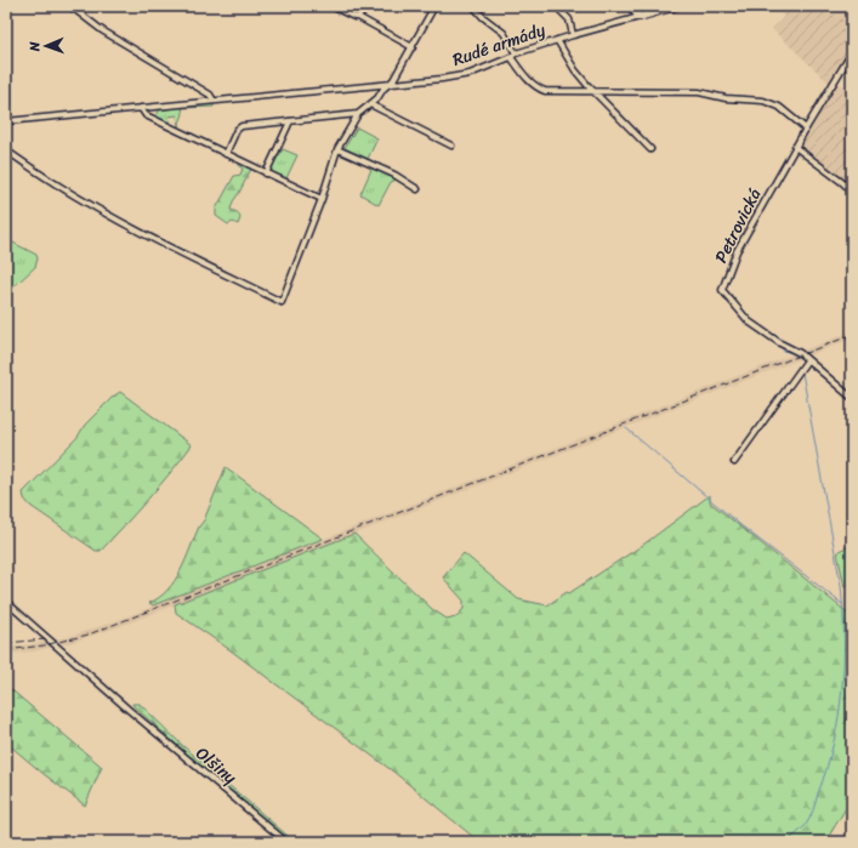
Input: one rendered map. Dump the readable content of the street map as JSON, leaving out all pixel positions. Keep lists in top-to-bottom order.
{
  "streets": {
    "main road": ["Rudé armády"],
    "street": ["Petrovická", "Olšiny"]
  },
  "north": "left"
}
